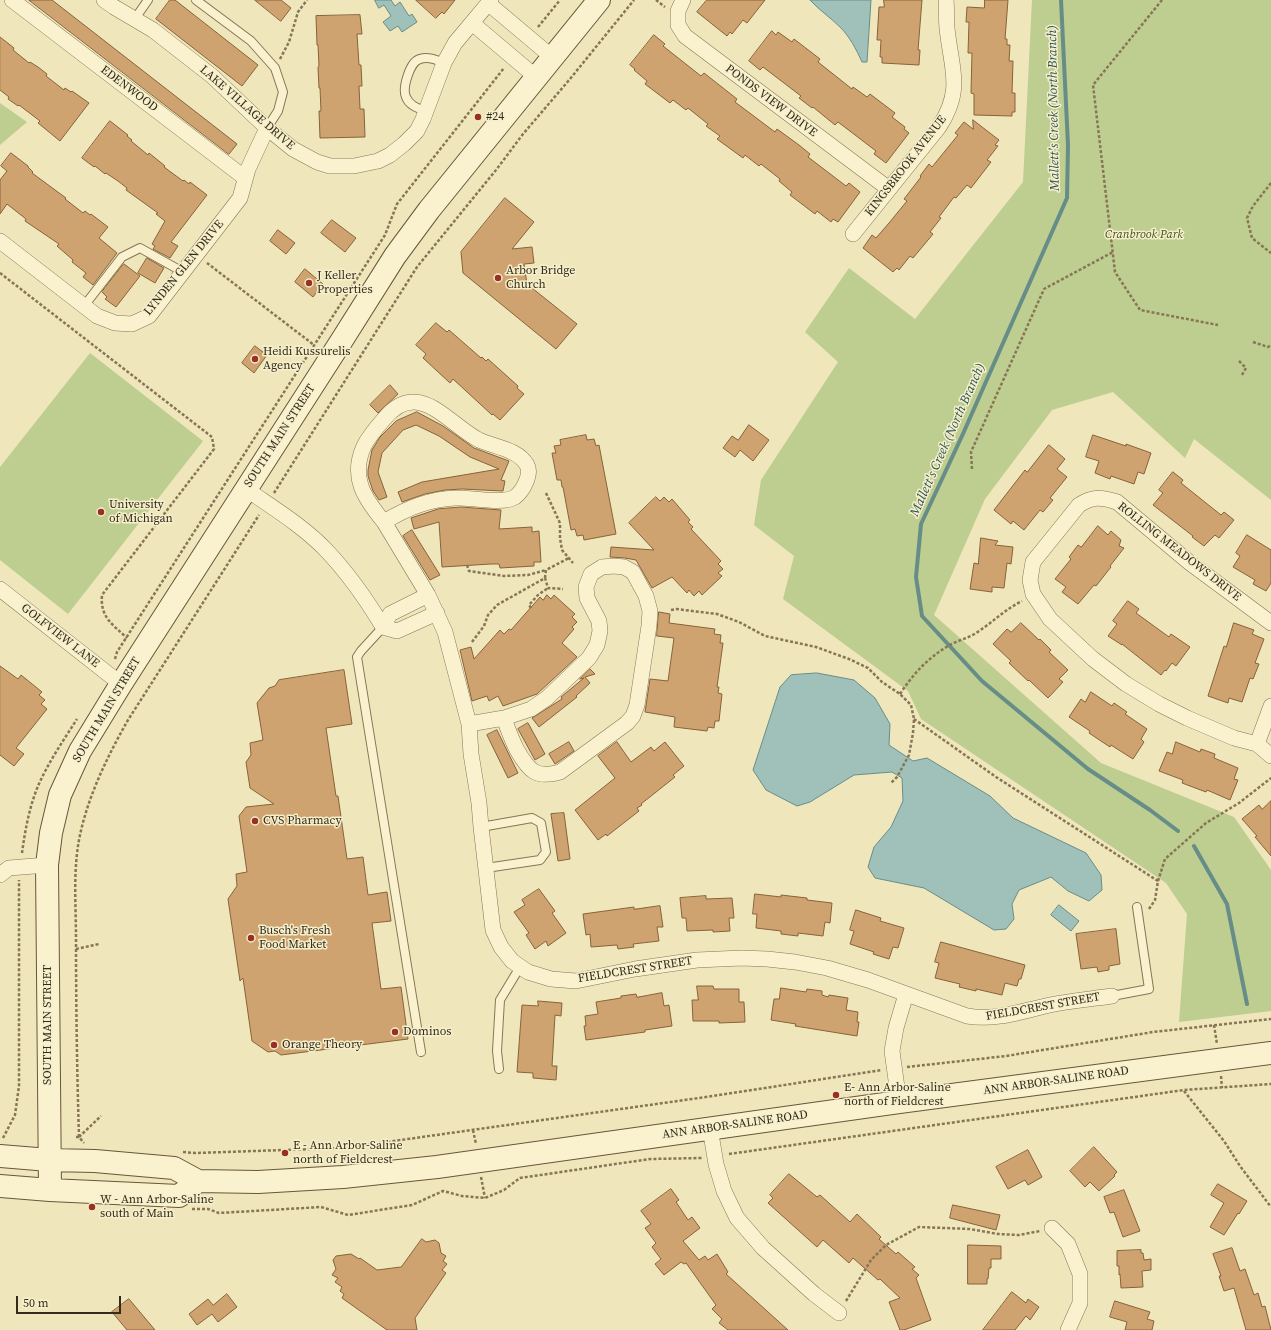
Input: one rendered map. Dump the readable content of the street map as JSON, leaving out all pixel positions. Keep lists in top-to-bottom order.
{
  "streets": {
    "main road": ["SOUTH MAIN STREET", "ANN ARBOR-SALINE ROAD"],
    "street": [
      "EDENWOOD",
      "PONDS VIEW DRIVE",
      "LAKE VILLAGE DRIVE",
      "KINGSBROOK AVENUE",
      "LYNDEN GLEN DRIVE",
      "ROLLING MEADOWS DRIVE",
      "GOLFVIEW LANE",
      "FIELDCREST STREET"
    ]
  },
  "crossings": [
    ["EDENWOOD", "LYNDEN GLEN DRIVE"],
    ["PONDS VIEW DRIVE", "KINGSBROOK AVENUE"],
    ["LAKE VILLAGE DRIVE", "LYNDEN GLEN DRIVE"],
    ["LAKE VILLAGE DRIVE", "SOUTH MAIN STREET"],
    ["SOUTH MAIN STREET", "GOLFVIEW LANE"],
    ["SOUTH MAIN STREET", "ANN ARBOR-SALINE ROAD"]
  ],
  "water": ["Mallett's Creek (North Branch)"],
  "parks": ["Cranbrook Park"],
  "places": [
    "#24",
    "Arbor Bridge Church",
    "J Keller Properties",
    "Heidi Kussurelis Agency",
    "University of Michigan",
    "CVS Pharmacy",
    "Busch's Fresh Food Market",
    "Dominos",
    "Orange Theory",
    "E- Ann Arbor-Saline north of Fieldcrest",
    "E - Ann Arbor-Saline north of Fieldcrest",
    "W - Ann Arbor-Saline south of Main"
  ],
  "scale_bar": "50 m"
}
